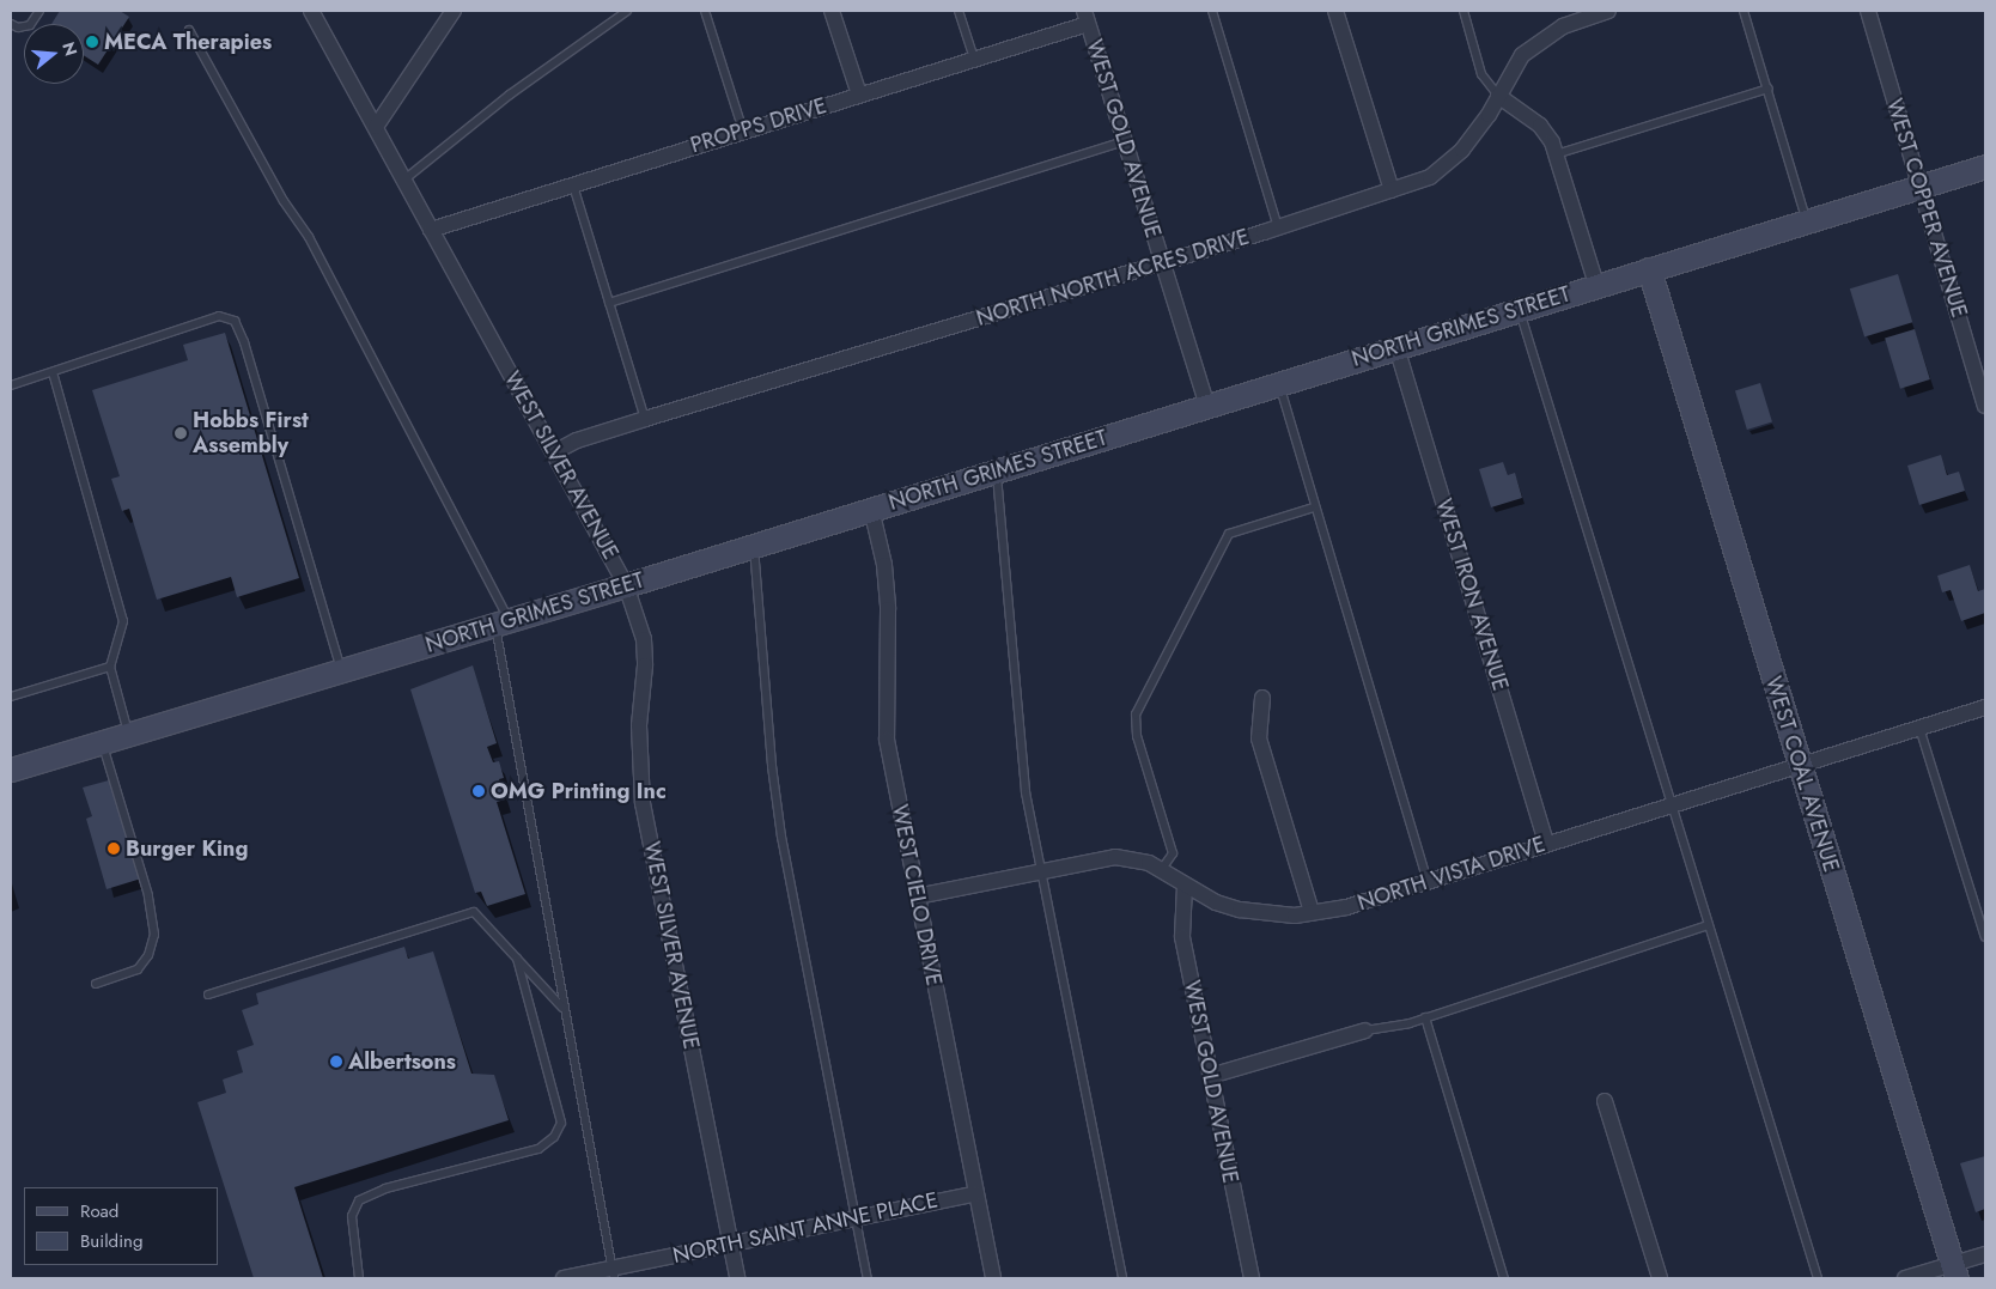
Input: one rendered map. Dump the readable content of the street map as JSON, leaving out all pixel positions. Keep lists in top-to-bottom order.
{
  "streets": {
    "main road": ["NORTH GRIMES STREET", "WEST COAL AVENUE"],
    "street": [
      "PROPPS DRIVE",
      "WEST GOLD AVENUE",
      "WEST COPPER AVENUE",
      "NORTH NORTH ACRES DRIVE",
      "WEST SILVER AVENUE",
      "WEST IRON AVENUE",
      "NORTH VISTA DRIVE",
      "WEST CIELO DRIVE",
      "NORTH SAINT ANNE PLACE"
    ]
  },
  "crossings": [
    ["PROPPS DRIVE", "WEST GOLD AVENUE"],
    ["PROPPS DRIVE", "WEST SILVER AVENUE"],
    ["WEST GOLD AVENUE", "NORTH NORTH ACRES DRIVE"],
    ["WEST GOLD AVENUE", "NORTH GRIMES STREET"],
    ["WEST GOLD AVENUE", "NORTH VISTA DRIVE"],
    ["WEST COPPER AVENUE", "NORTH GRIMES STREET"],
    ["NORTH NORTH ACRES DRIVE", "WEST SILVER AVENUE"],
    ["NORTH GRIMES STREET", "WEST SILVER AVENUE"],
    ["NORTH GRIMES STREET", "WEST IRON AVENUE"],
    ["NORTH GRIMES STREET", "WEST COAL AVENUE"],
    ["NORTH GRIMES STREET", "WEST CIELO DRIVE"],
    ["WEST SILVER AVENUE", "NORTH SAINT ANNE PLACE"],
    ["WEST IRON AVENUE", "NORTH VISTA DRIVE"],
    ["WEST COAL AVENUE", "NORTH VISTA DRIVE"],
    ["NORTH VISTA DRIVE", "WEST CIELO DRIVE"],
    ["WEST CIELO DRIVE", "NORTH SAINT ANNE PLACE"]
  ],
  "places": [
    "MECA Therapies",
    "Hobbs First Assembly",
    "OMG Printing Inc",
    "Burger King",
    "Albertsons"
  ],
  "legend": ["Road", "Building"],
  "north": "right"
}
